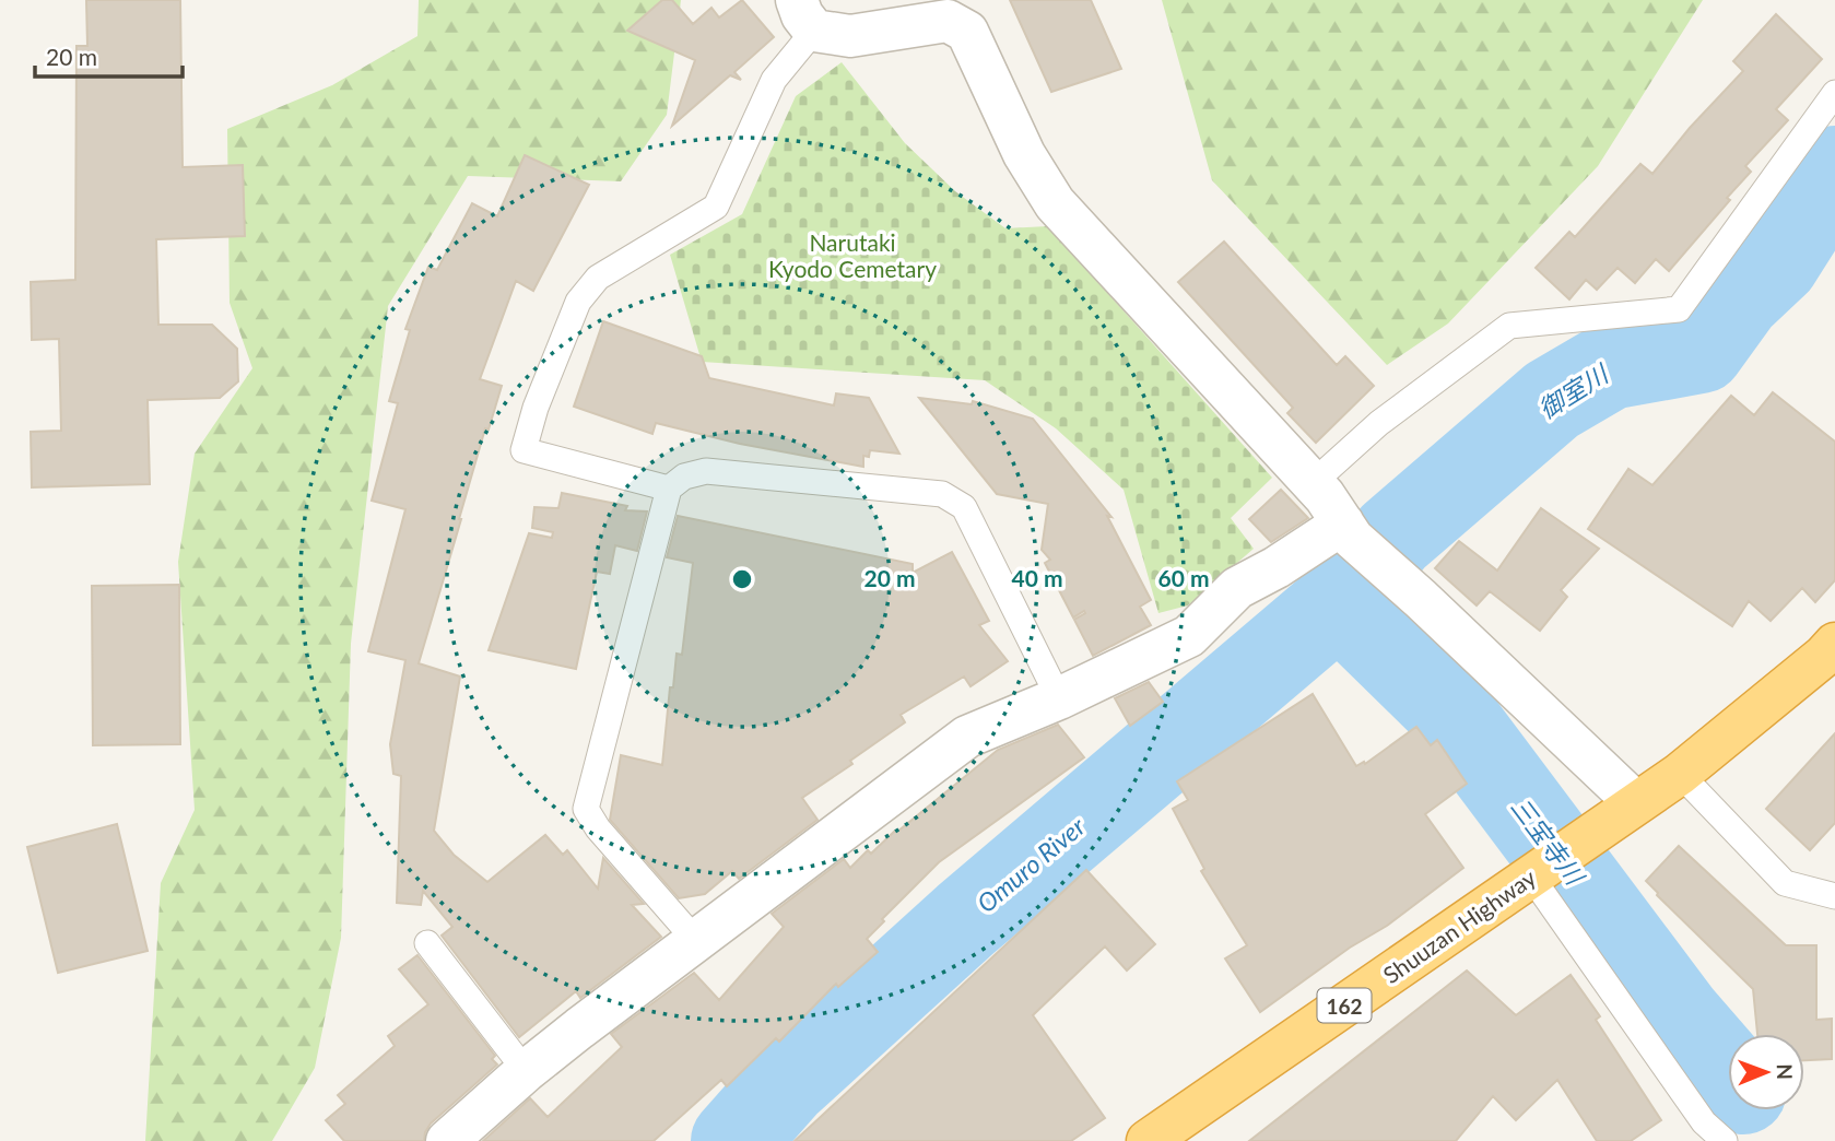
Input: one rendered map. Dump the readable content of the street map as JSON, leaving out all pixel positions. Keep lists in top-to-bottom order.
{
  "streets": {
    "highway": ["Shuuzan Highway", "162"]
  },
  "water": ["御室川", "三宝寺川", "Omuro River"],
  "parks": ["Narutaki Kyodo Cemetary"],
  "scale_bar": "20 m",
  "north": "right",
  "rings": ["20 m", "40 m", "60 m"]
}
